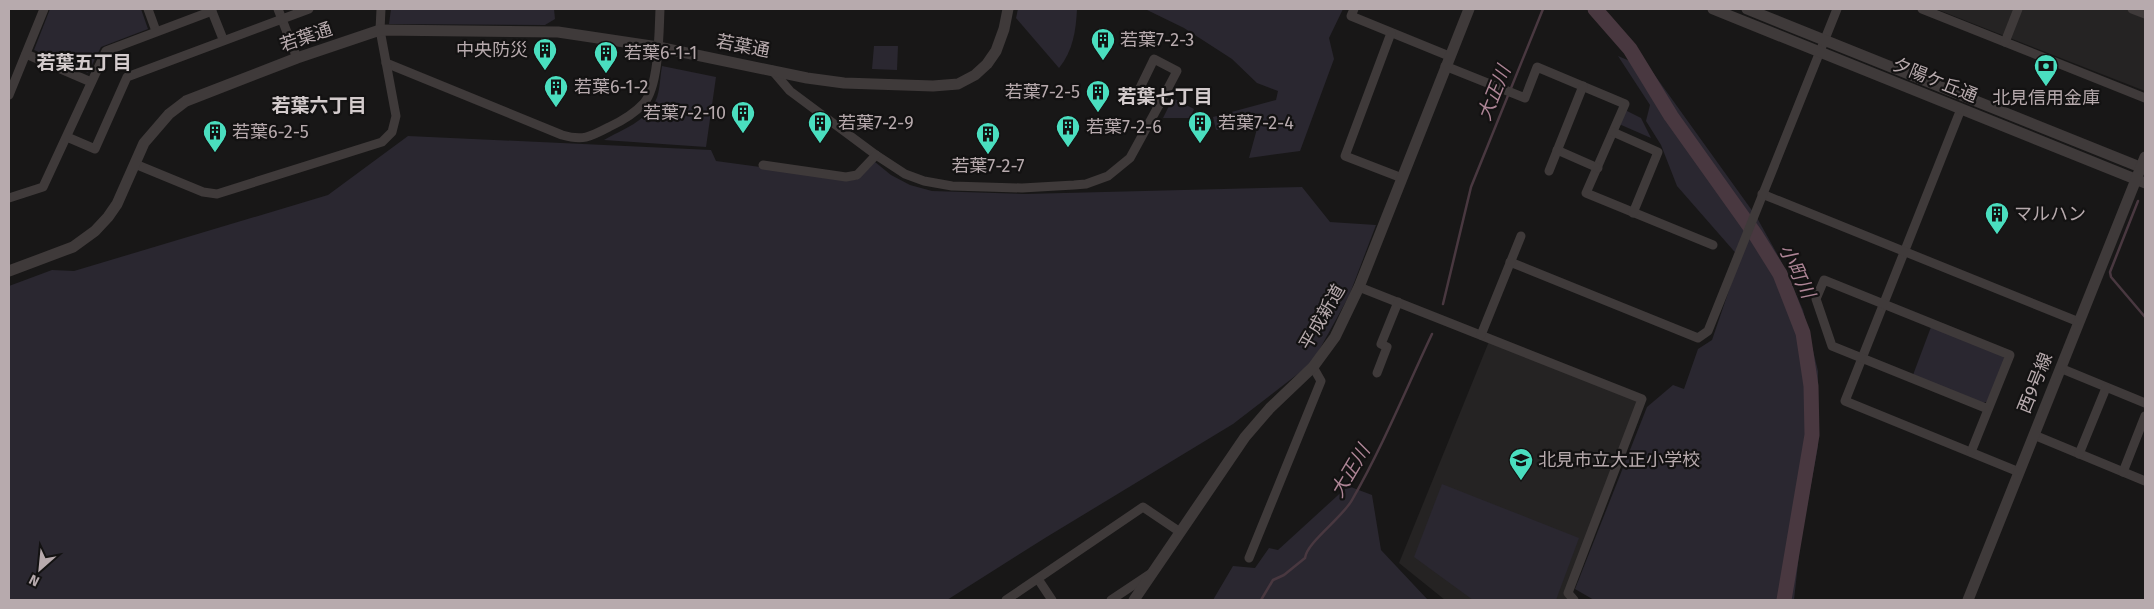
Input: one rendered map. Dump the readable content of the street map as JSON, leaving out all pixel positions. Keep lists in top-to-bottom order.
{
  "streets": {
    "street": [
      "若葉通",
      "夕陽ケ丘通",
      "平成新道",
      "西9号線"
    ]
  },
  "crossings": [
    ["夕陽ケ丘通", "西9号線"]
  ],
  "districts": ["若葉五丁目", "若葉七丁目", "若葉六丁目"],
  "water": ["大正川", "小町川"],
  "places": {
    "building": [
      "若葉7-2-3",
      "中央防災",
      "若葉6-1-1",
      "若葉6-1-2",
      "若葉7-2-5",
      "若葉7-2-10",
      "若葉7-2-9",
      "若葉7-2-4",
      "若葉7-2-6",
      "若葉6-2-5",
      "若葉7-2-7",
      "マルハン"
    ],
    "bank": ["北見信用金庫"],
    "school or university": ["北見市立大正小学校"]
  },
  "north": "bottom left"
}
